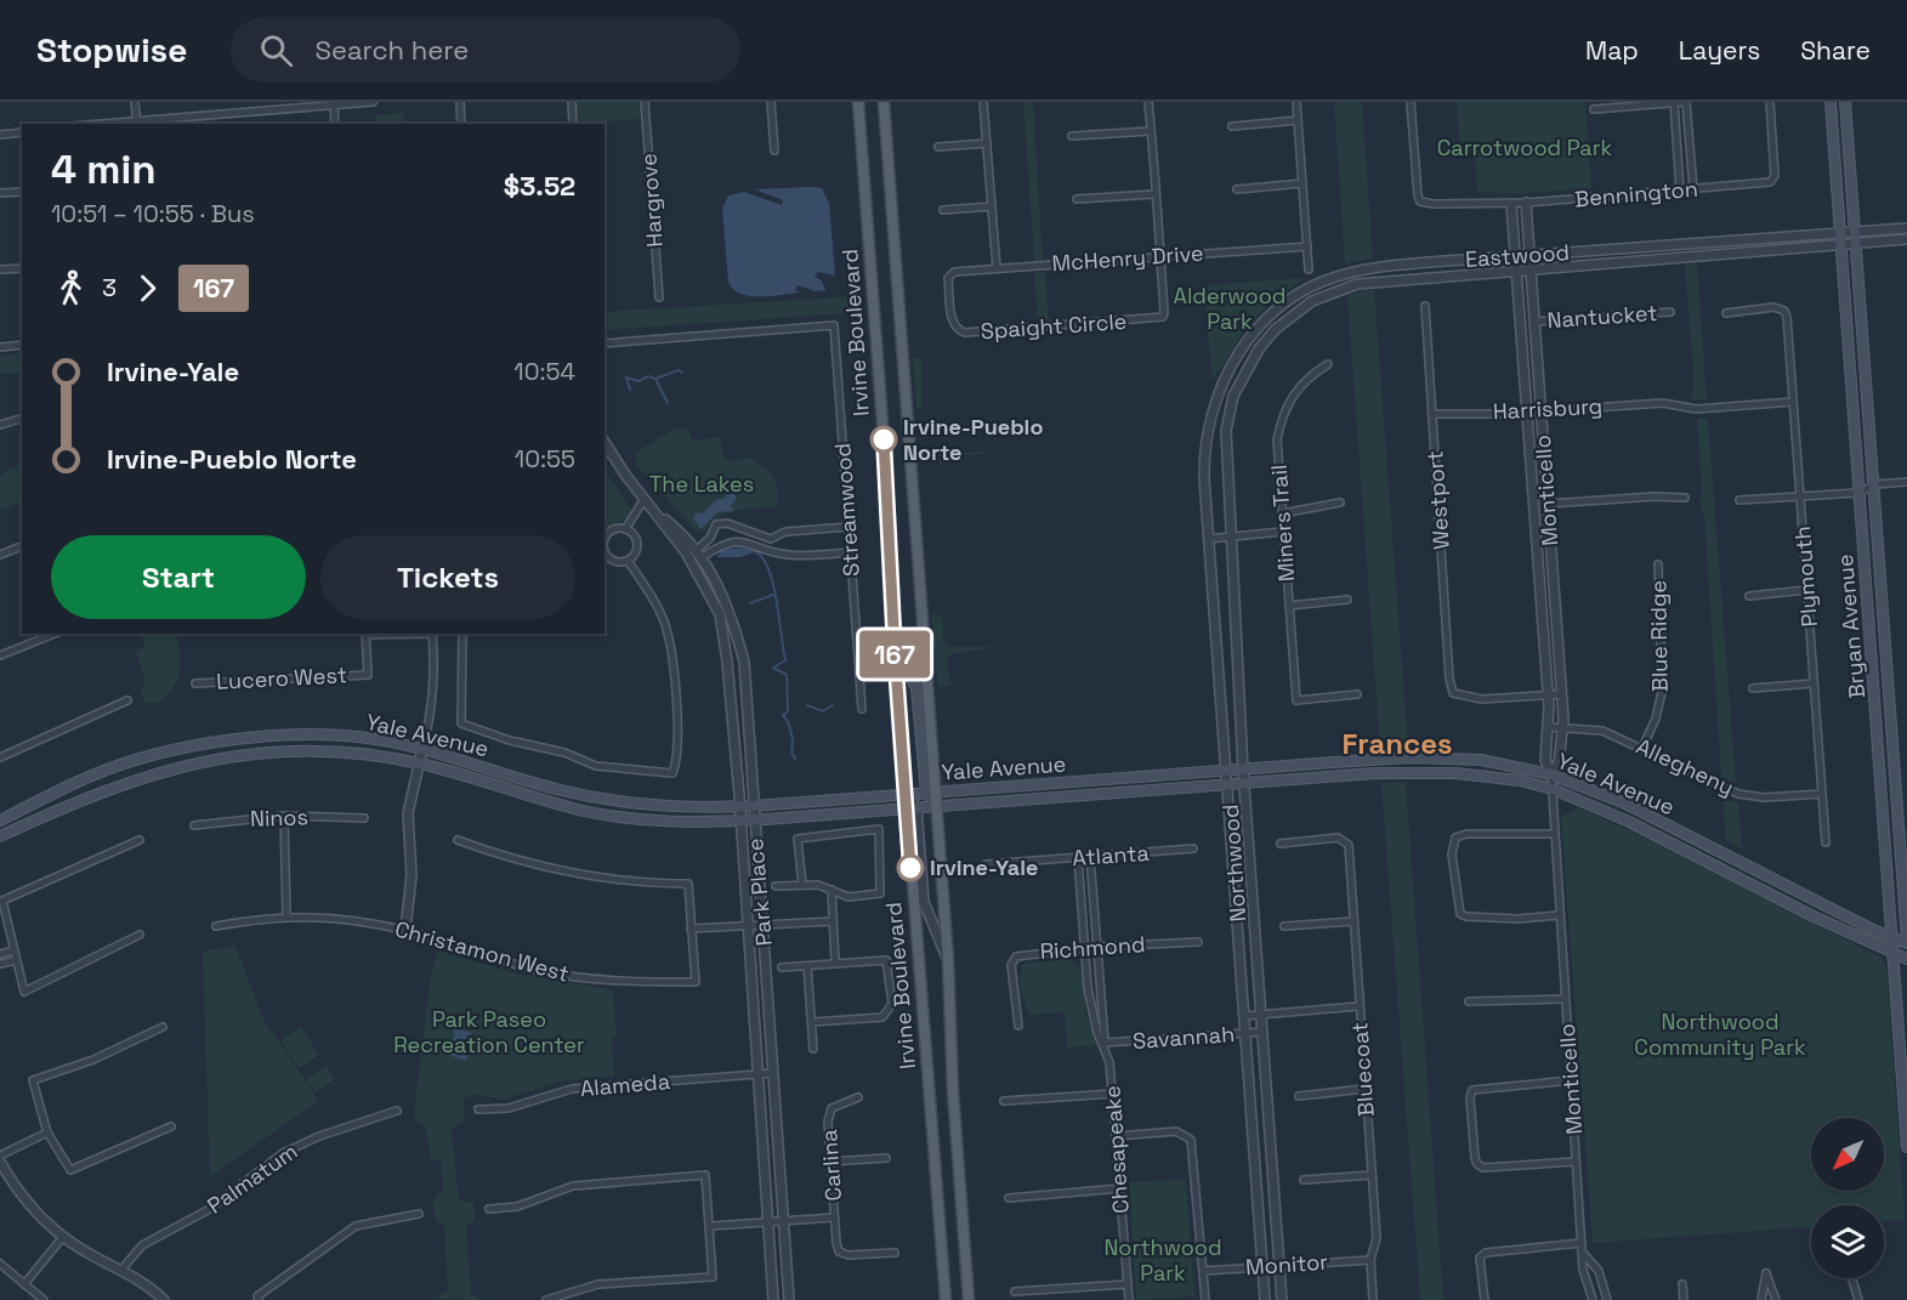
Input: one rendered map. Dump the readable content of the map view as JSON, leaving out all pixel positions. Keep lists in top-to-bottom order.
{
  "streets": {
    "main road": ["Irvine Boulevard", "Bryan Avenue", "Yale Avenue"],
    "street": [
      "Bennington",
      "Hargrove",
      "Eastwood",
      "McHenry Drive",
      "Nantucket",
      "Spaight Circle",
      "Harrisburg",
      "Monticello",
      "Westport",
      "Streamwood",
      "Miners Trail",
      "Plymouth",
      "Blue Ridge",
      "Lucero West",
      "Allegheny",
      "Ninos",
      "Atlanta",
      "Northwood",
      "Park Place",
      "Richmond",
      "Christamon West",
      "Savannah",
      "Bluecoat",
      "Alameda",
      "Chesapeake",
      "Carlina",
      "Palmatum",
      "Monitor"
    ]
  },
  "crossings": [
    ["Bennington", "Monticello"],
    ["Eastwood", "Monticello"],
    ["Eastwood", "Bryan Avenue"],
    ["Eastwood", "Northwood"],
    ["McHenry Drive", "Spaight Circle"],
    ["Nantucket", "Monticello"],
    ["Irvine Boulevard", "Yale Avenue"],
    ["Harrisburg", "Monticello"],
    ["Harrisburg", "Westport"],
    ["Harrisburg", "Plymouth"],
    ["Monticello", "Westport"],
    ["Monticello", "Yale Avenue"],
    ["Monticello", "Allegheny"],
    ["Plymouth", "Allegheny"],
    ["Bryan Avenue", "Yale Avenue"],
    ["Blue Ridge", "Allegheny"],
    ["Yale Avenue", "Northwood"],
    ["Yale Avenue", "Park Place"],
    ["Atlanta", "Chesapeake"],
    ["Northwood", "Savannah"],
    ["Northwood", "Monitor"],
    ["Park Place", "Alameda"],
    ["Richmond", "Chesapeake"],
    ["Savannah", "Bluecoat"],
    ["Savannah", "Chesapeake"],
    ["Bluecoat", "Monitor"]
  ],
  "districts": ["Frances"],
  "parks": [
    "Carrotwood Park",
    "Alderwood Park",
    "The Lakes",
    "Park Paseo Recreation Center",
    "Northwood Community Park",
    "Northwood Park"
  ],
  "places": ["Irvine-Pueblo Norte", "Irvine-Yale"],
  "lines": ["bus line 167"],
  "north": "bottom left",
  "page": {
    "header": "Stopwise",
    "search": "Search here",
    "nav": ["Map", "Layers", "Share"],
    "on_map": "167",
    "heading": ["4 min", "10:51 – 10:55 · Bus", "$3.52"],
    "legs": ["3", "167"],
    "list": [
      {
        "name": "Irvine-Yale",
        "value": "10:54"
      },
      {
        "name": "Irvine-Pueblo Norte",
        "value": "10:55"
      }
    ],
    "buttons": ["Start", "Tickets"]
  }
}
